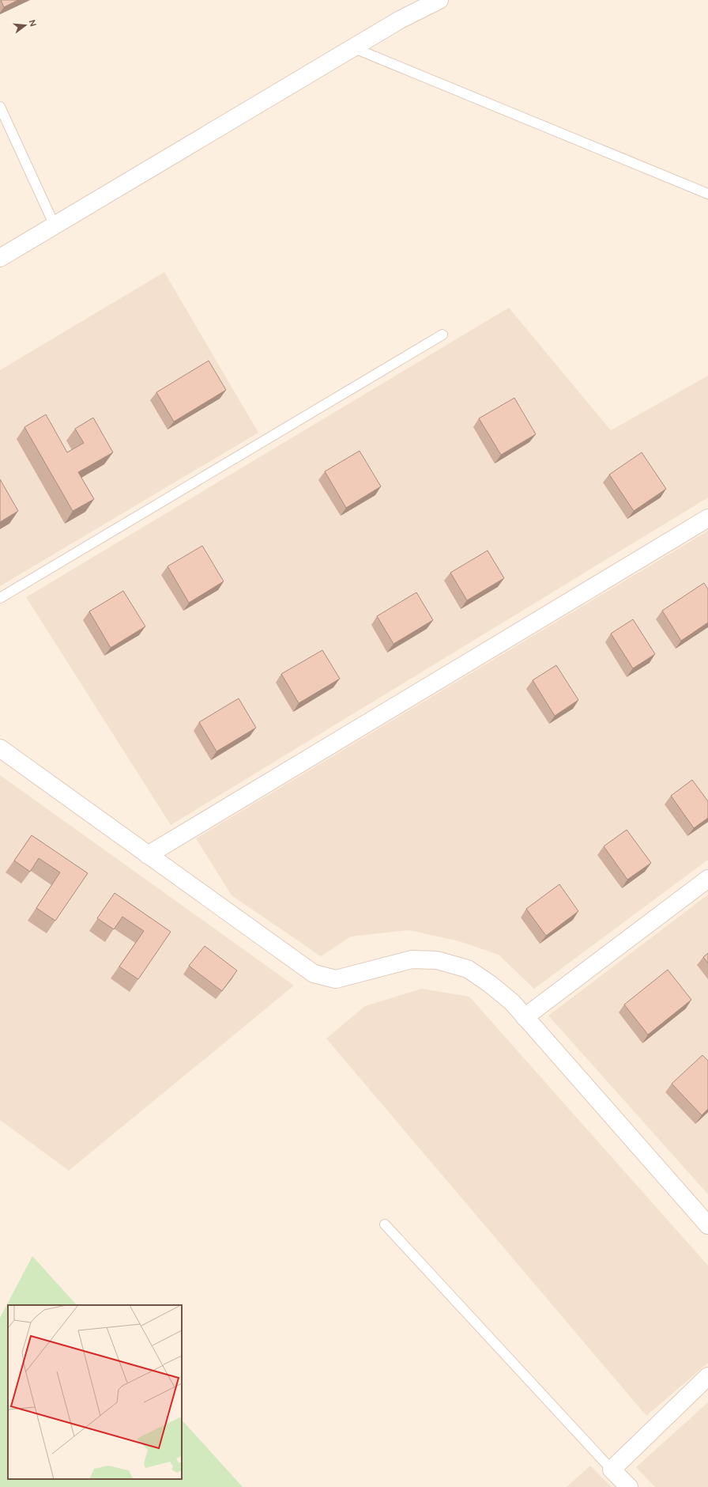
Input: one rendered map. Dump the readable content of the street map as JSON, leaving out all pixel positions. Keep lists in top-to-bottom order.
{
  "north": "right"
}
